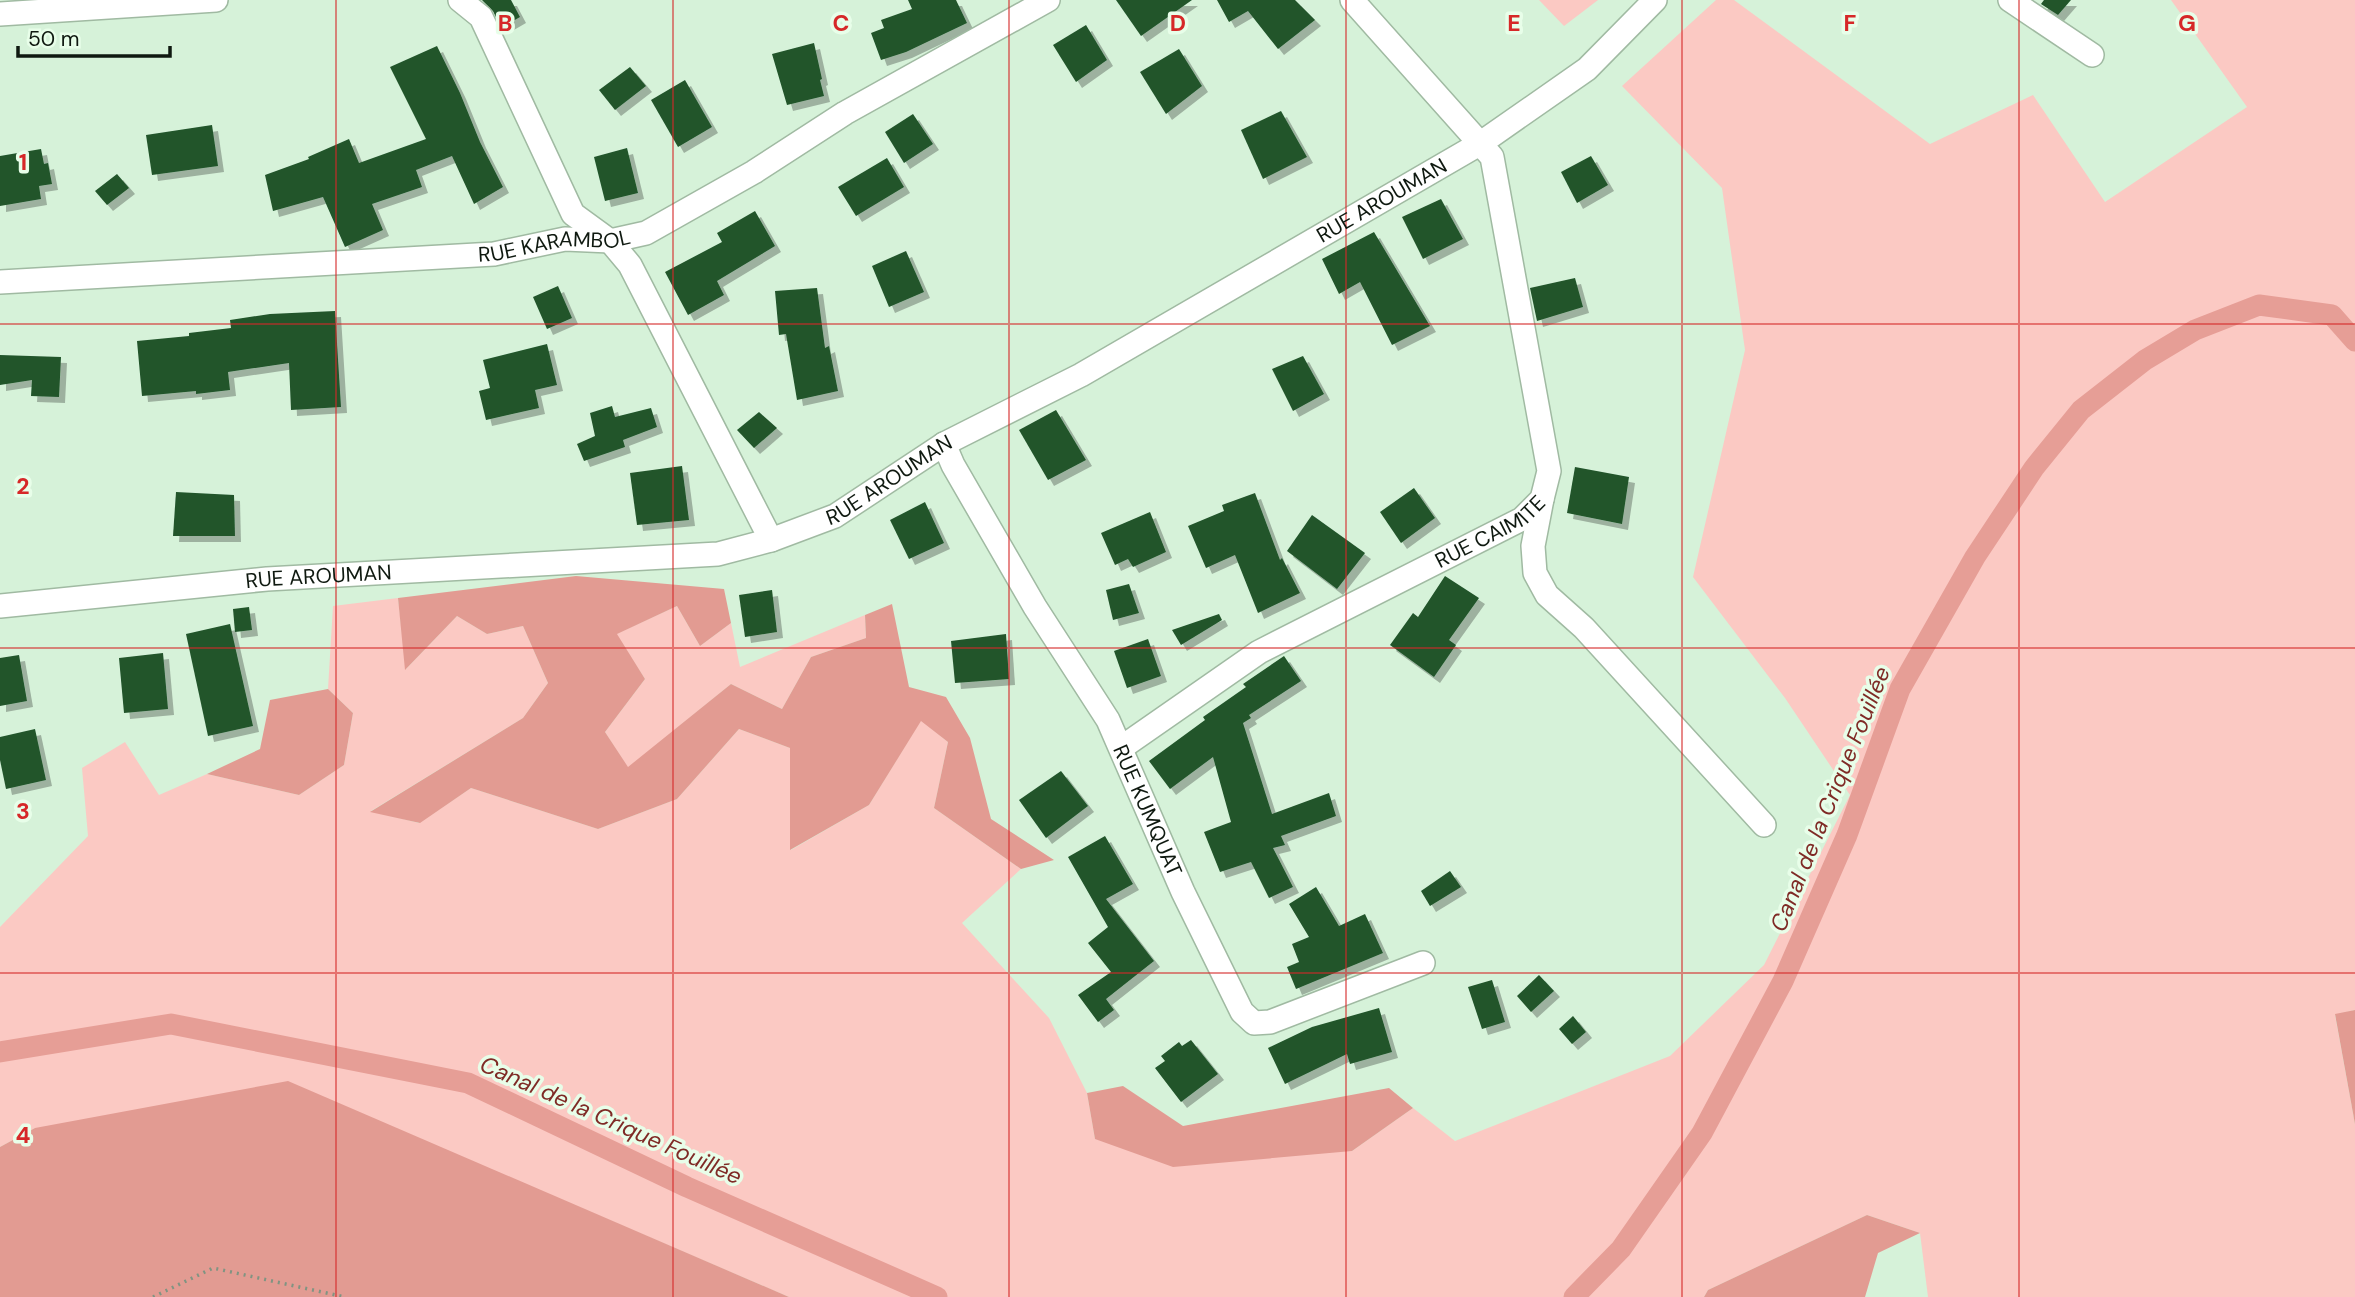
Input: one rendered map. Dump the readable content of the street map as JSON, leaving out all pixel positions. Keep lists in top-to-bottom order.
{
  "streets": {
    "street": [
      "RUE AROUMAN",
      "RUE KARAMBOL",
      "RUE CAIMITE",
      "RUE KUMQUAT"
    ]
  },
  "crossings": [
    ["RUE AROUMAN", "RUE CAIMITE"],
    ["RUE AROUMAN", "RUE KUMQUAT"],
    ["RUE CAIMITE", "RUE KUMQUAT"]
  ],
  "water": ["Canal de la Crique Fouillée"],
  "scale_bar": "50 m",
  "grid": {
    "columns": [
      "B",
      "C",
      "D",
      "E",
      "F",
      "G"
    ],
    "rows": [
      "1",
      "2",
      "3",
      "4"
    ]
  }
}
